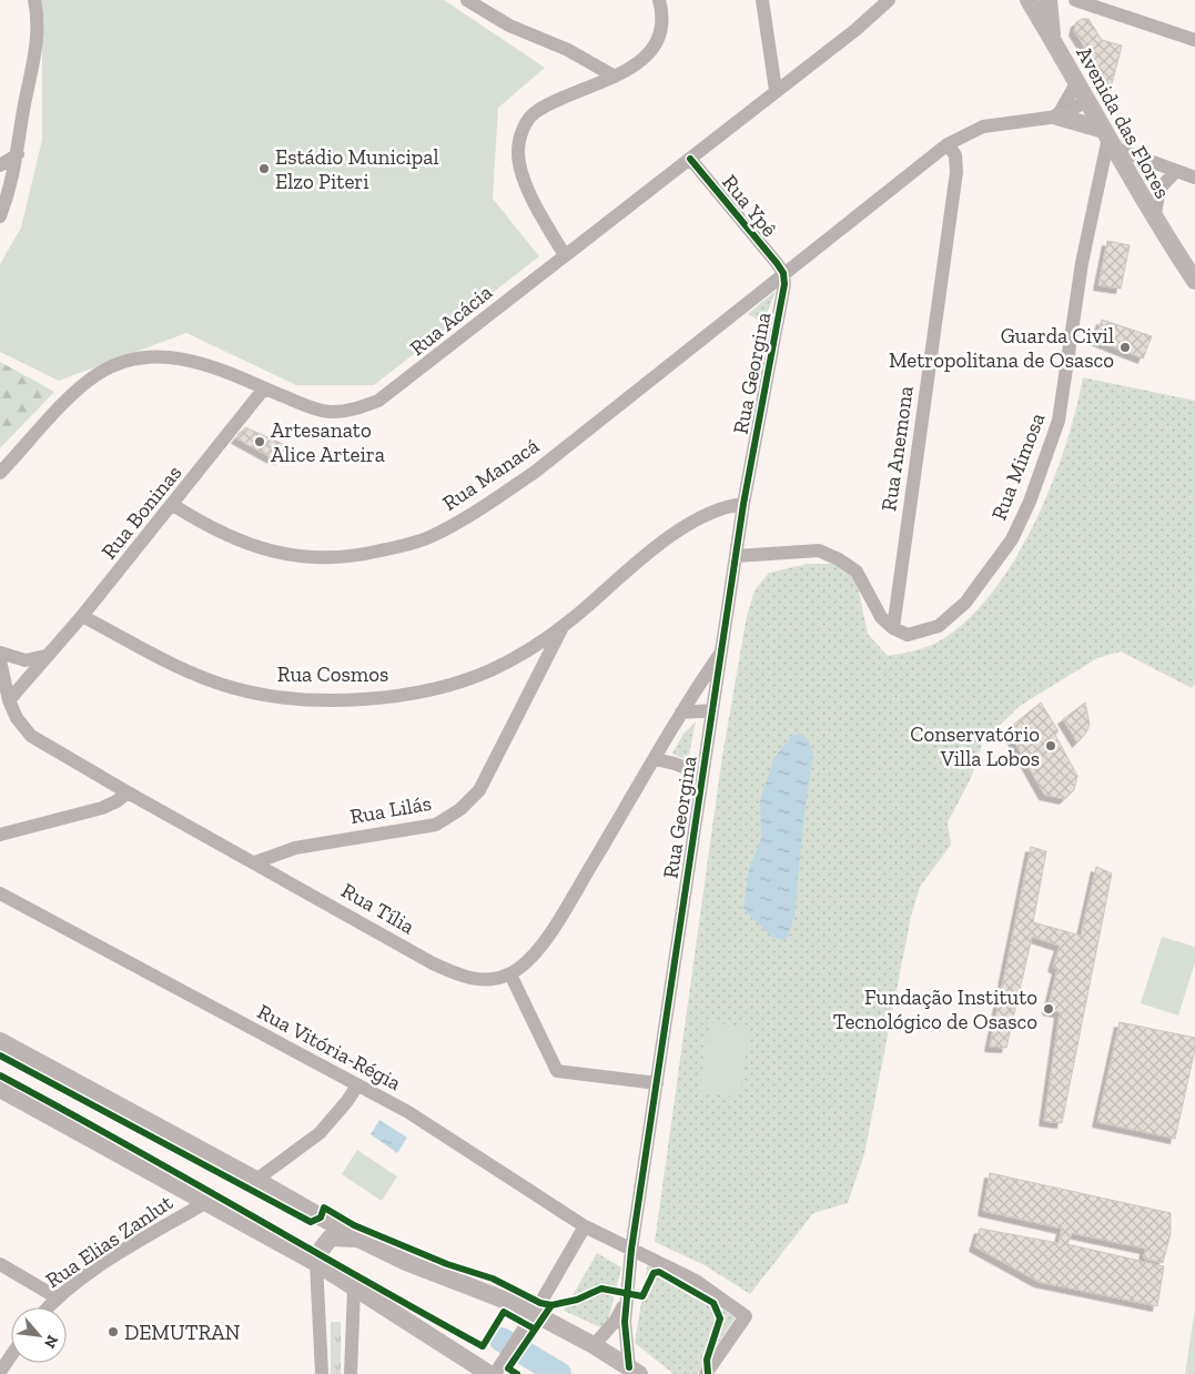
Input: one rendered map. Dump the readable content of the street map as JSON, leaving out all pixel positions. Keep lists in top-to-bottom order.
{
  "streets": {
    "main road": ["Avenida das Flores"],
    "street": [
      "Rua Ypê",
      "Rua Acácia",
      "Rua Georgina",
      "Rua Anemona",
      "Rua Mimosa",
      "Rua Manacá",
      "Rua Boninas",
      "Rua Cosmos",
      "Rua Lilás",
      "Rua Tília",
      "Rua Vitória-Régia",
      "Rua Elias Zanlut"
    ]
  },
  "crossings": [
    ["Avenida das Flores", "Rua Mimosa"],
    ["Rua Ypê", "Rua Acácia"],
    ["Rua Ypê", "Rua Georgina"],
    ["Rua Ypê", "Rua Manacá"],
    ["Rua Acácia", "Rua Boninas"],
    ["Rua Georgina", "Rua Manacá"],
    ["Rua Georgina", "Rua Cosmos"],
    ["Rua Georgina", "Rua Vitória-Régia"],
    ["Rua Anemona", "Rua Mimosa"],
    ["Rua Manacá", "Rua Boninas"],
    ["Rua Boninas", "Rua Cosmos"],
    ["Rua Boninas", "Rua Tília"],
    ["Rua Cosmos", "Rua Lilás"],
    ["Rua Lilás", "Rua Tília"]
  ],
  "places": [
    "Estádio Municipal Elzo Piteri",
    "Guarda Civil Metropolitana de Osasco",
    "Artesanato Alice Arteira",
    "Conservatório Villa Lobos",
    "Fundação Instituto Tecnológico de Osasco",
    "DEMUTRAN"
  ],
  "north": "bottom right"
}
